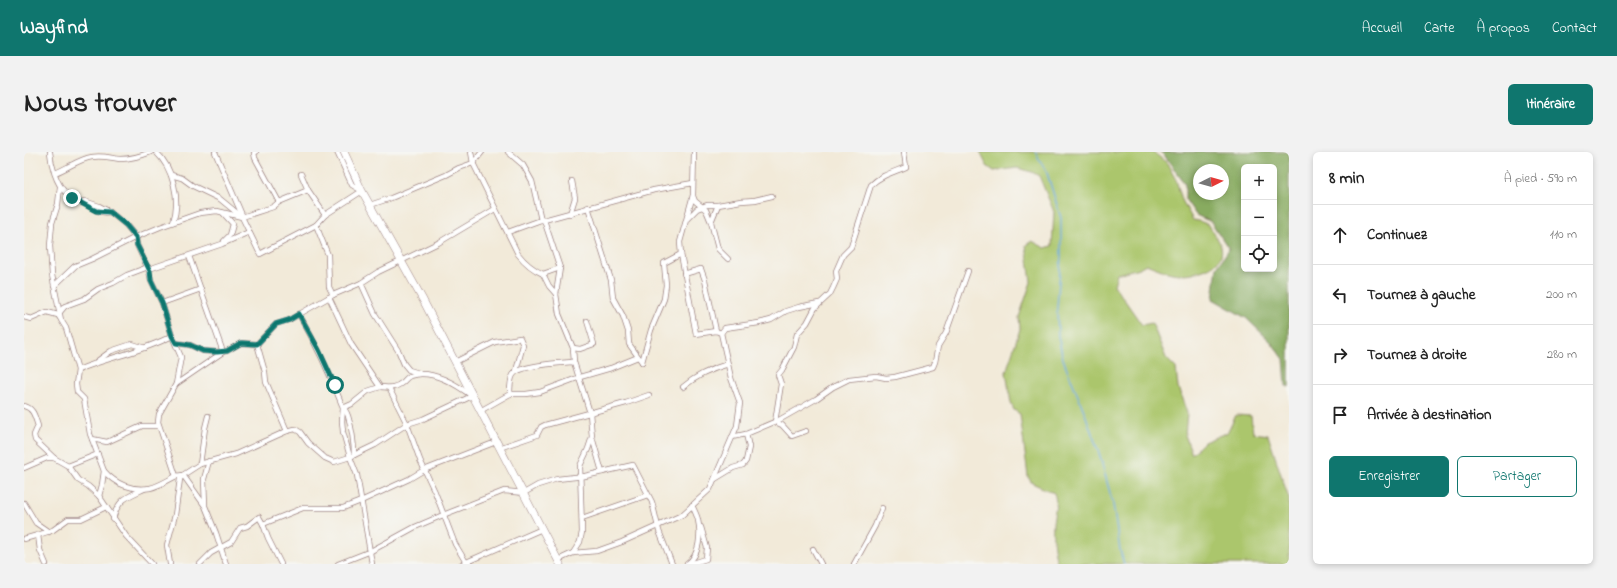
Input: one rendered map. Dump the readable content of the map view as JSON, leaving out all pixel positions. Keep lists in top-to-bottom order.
{
  "north": "right",
  "page": {
    "header": "Wayfind",
    "nav": [
      "Accueil",
      "Carte",
      "À propos",
      "Contact"
    ],
    "title": "Nous trouver",
    "buttons": [
      "Itinéraire",
      ["Enregistrer", "Partager"]
    ],
    "heading": ["8 min", "À pied · 590 m"],
    "map_buttons": ["+", "−"],
    "list": [
      ["Continuez", "110 m"],
      ["Tournez à gauche", "200 m"],
      ["Tournez à droite", "280 m"],
      "Arrivée à destination"
    ]
  }
}
